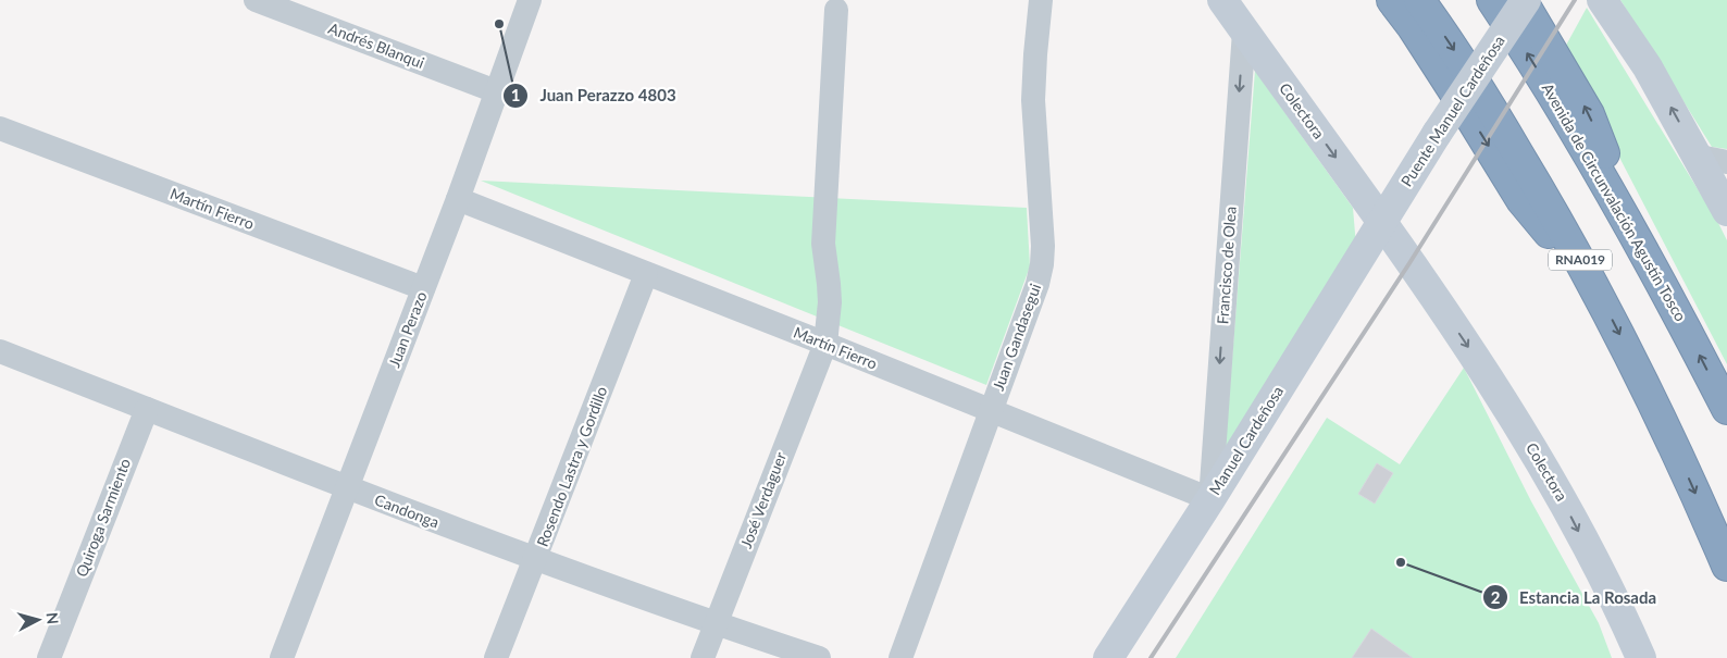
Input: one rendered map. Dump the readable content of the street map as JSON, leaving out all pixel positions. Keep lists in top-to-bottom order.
{
  "streets": {
    "highway": ["Avenida de Circunvalación Agustín Tosco", "RNA019"],
    "main road": ["Colectora", "Puente Manuel Cardeñosa", "Manuel Cardeñosa"],
    "street": [
      "Andrés Blanqui",
      "Martín Fierro",
      "Francisco de Olea",
      "Juan Perazo",
      "Juan Gandasegui",
      "Rosendo Lastra y Gordillo",
      "José Verdaguer",
      "Candonga",
      "Quiroga Sarmiento"
    ]
  },
  "crossings": [
    ["Andrés Blanqui", "Juan Perazo"],
    ["Colectora", "Puente Manuel Cardeñosa"],
    ["Colectora", "Francisco de Olea"],
    ["Colectora", "Manuel Cardeñosa"],
    ["Puente Manuel Cardeñosa", "Manuel Cardeñosa"],
    ["Martín Fierro", "Francisco de Olea"],
    ["Martín Fierro", "Juan Perazo"],
    ["Martín Fierro", "Juan Gandasegui"],
    ["Martín Fierro", "Manuel Cardeñosa"],
    ["Martín Fierro", "Rosendo Lastra y Gordillo"],
    ["Martín Fierro", "José Verdaguer"],
    ["Francisco de Olea", "Manuel Cardeñosa"],
    ["Juan Perazo", "Candonga"],
    ["Rosendo Lastra y Gordillo", "Candonga"],
    ["José Verdaguer", "Candonga"],
    ["Candonga", "Quiroga Sarmiento"]
  ],
  "one_way": ["Colectora", "Francisco de Olea"],
  "places": ["Juan Perazzo 4803", "Estancia La Rosada"],
  "north": "right"
}
